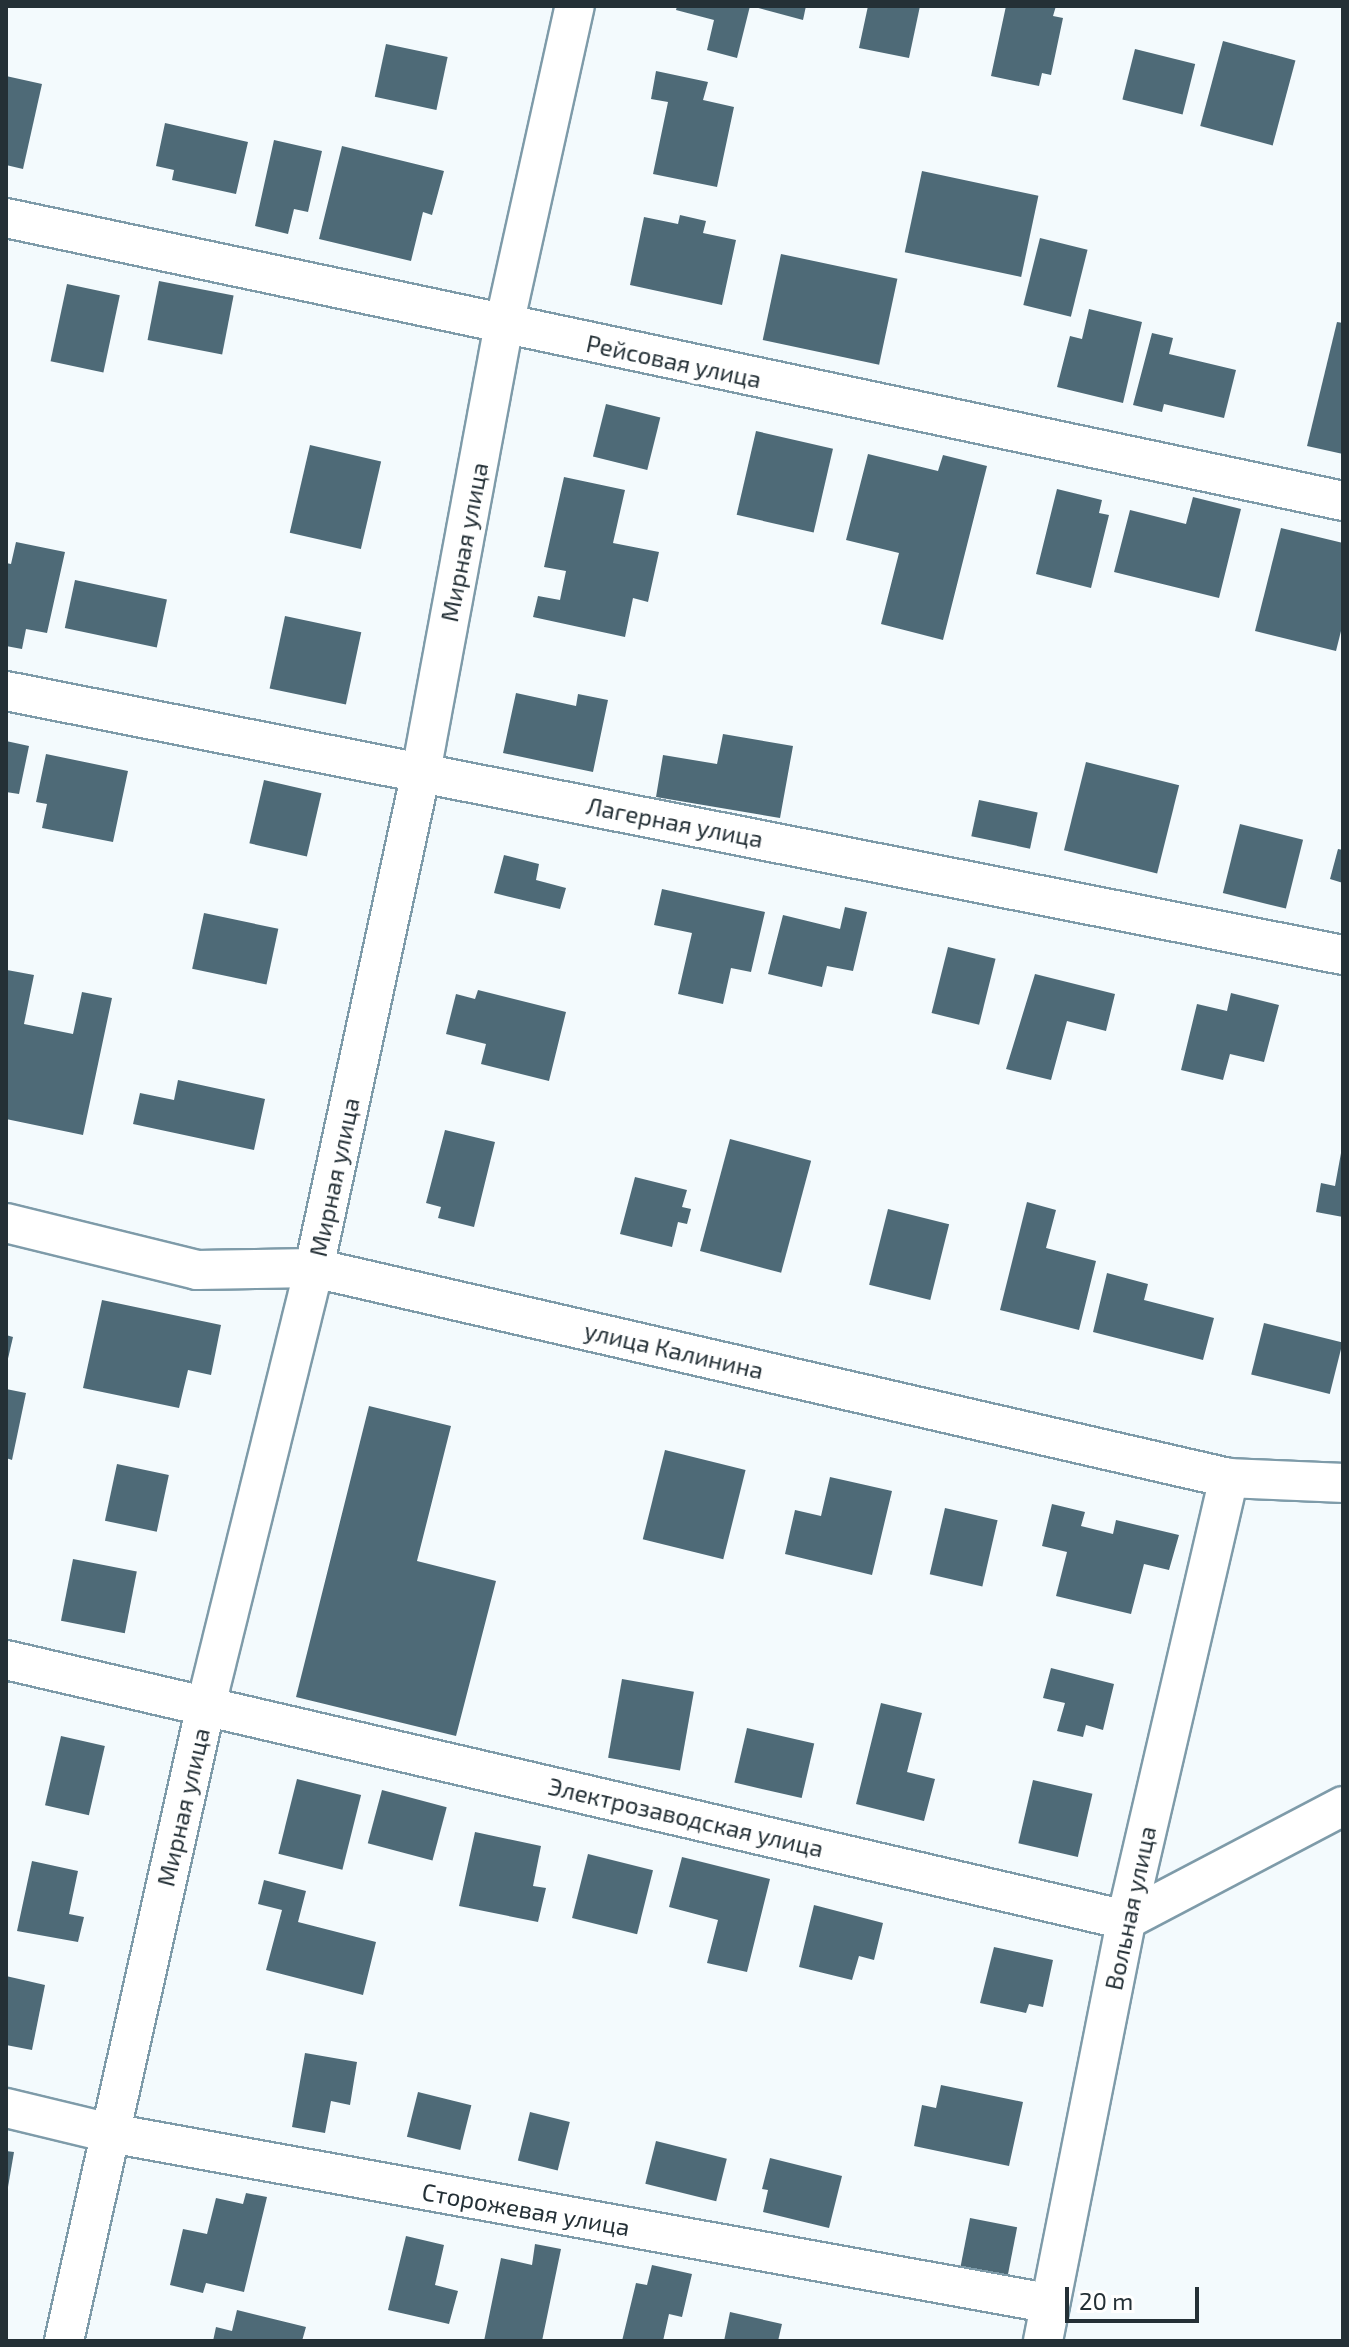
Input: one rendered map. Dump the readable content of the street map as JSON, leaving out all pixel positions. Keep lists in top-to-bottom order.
{
  "streets": {
    "street": [
      "Рейсовая улица",
      "Мирная улица",
      "Лагерная улица",
      "улица Калинина",
      "Электрозаводская улица",
      "Вольная улица",
      "Сторожевая улица"
    ]
  },
  "crossings": [
    ["Рейсовая улица", "Мирная улица"],
    ["Мирная улица", "Лагерная улица"],
    ["Мирная улица", "улица Калинина"],
    ["Мирная улица", "Электрозаводская улица"],
    ["Мирная улица", "Сторожевая улица"],
    ["улица Калинина", "Вольная улица"],
    ["Электрозаводская улица", "Вольная улица"],
    ["Вольная улица", "Сторожевая улица"]
  ],
  "scale_bar": "20 m"
}
